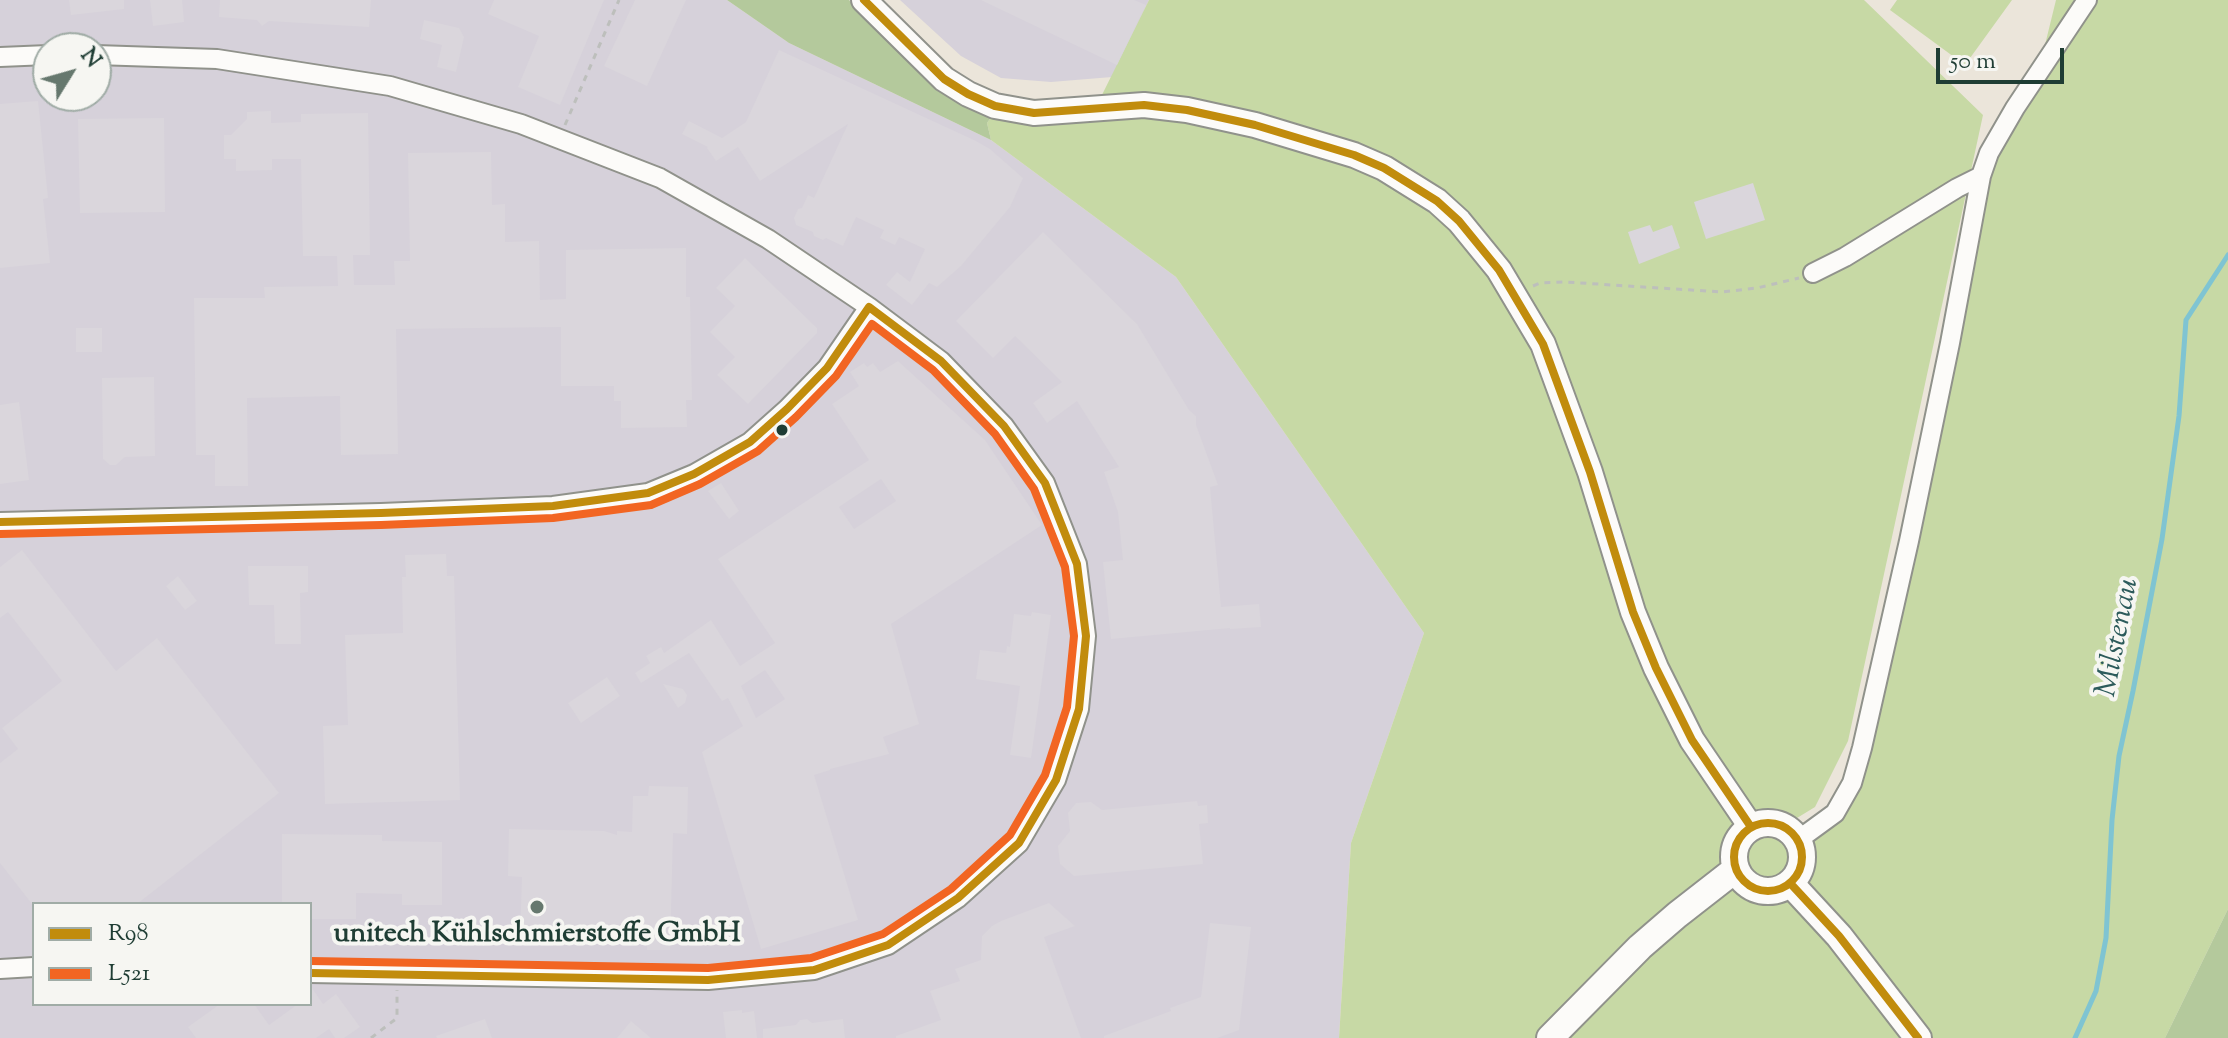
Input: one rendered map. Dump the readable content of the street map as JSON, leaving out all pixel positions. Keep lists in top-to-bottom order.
{
  "water": ["Milstenau"],
  "places": ["unitech Kühlschmierstoffe GmbH"],
  "lines": ["transit line R98", "transit line L521"],
  "legend": ["R98", "L521"],
  "scale_bar": "50 m",
  "north": "top right"
}
